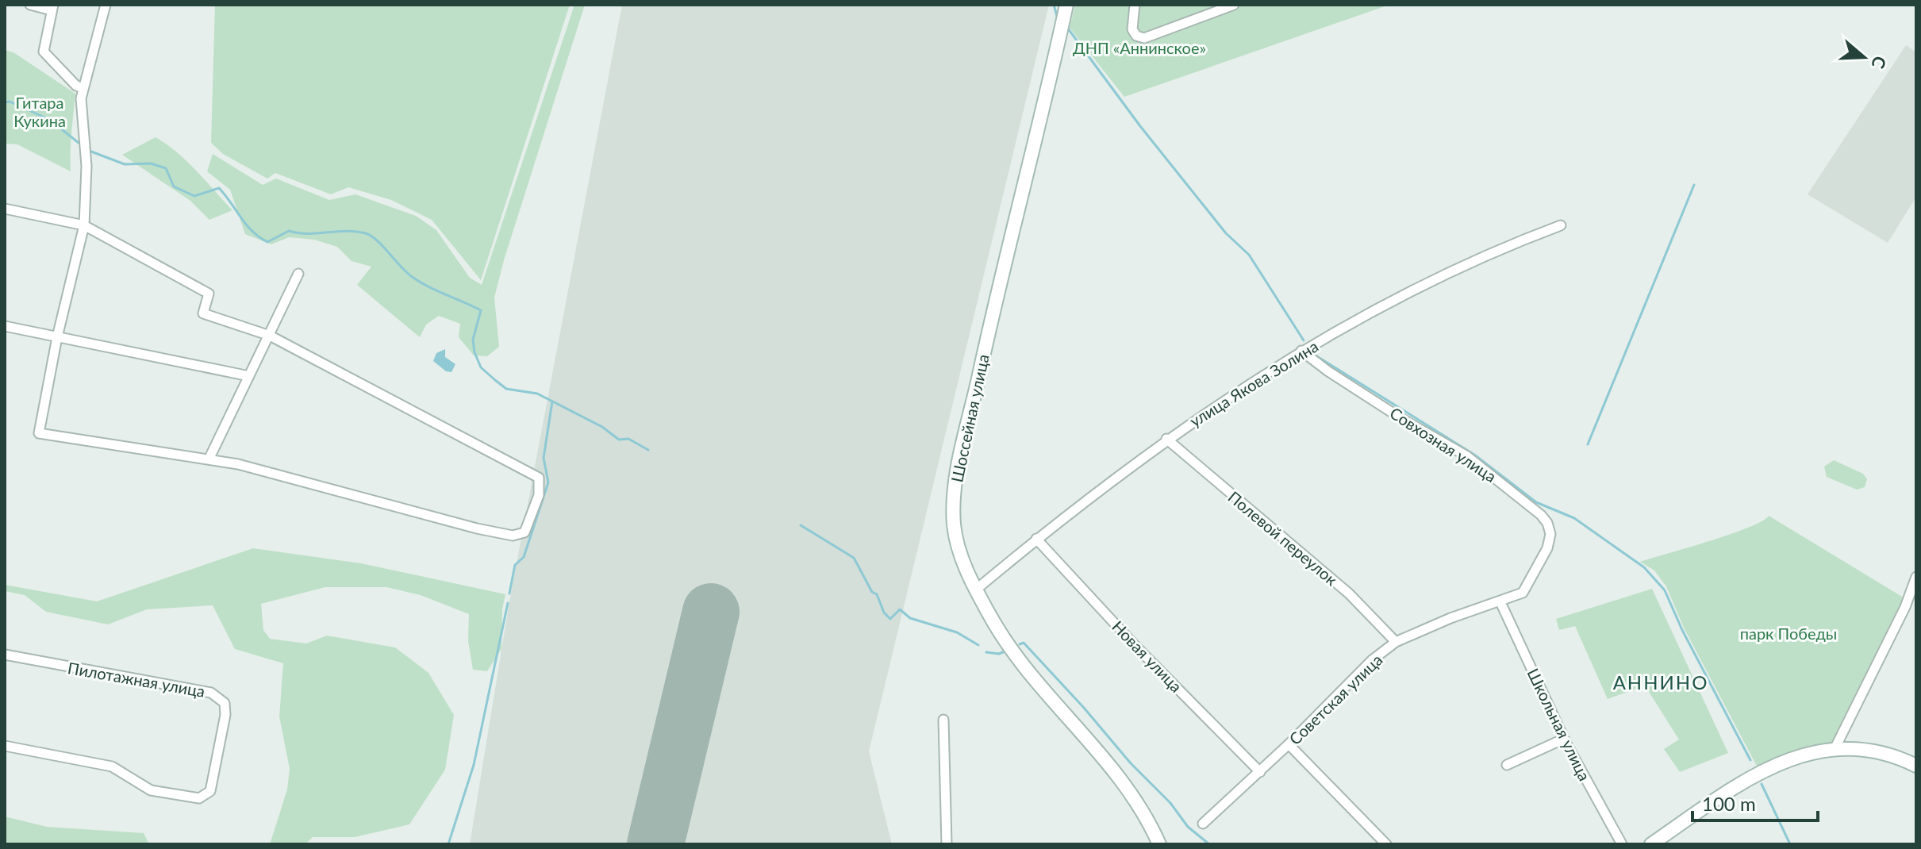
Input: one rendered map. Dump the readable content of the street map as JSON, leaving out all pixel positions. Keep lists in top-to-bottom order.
{
  "streets": {
    "main road": ["Шоссейная улица"],
    "street": [
      "улица Якова Золина",
      "Совхозная улица",
      "Полевой переулок",
      "Новая улица",
      "Пилотажная улица",
      "Советская улица",
      "Школьная улица"
    ]
  },
  "crossings": [
    ["улица Якова Золина", "Шоссейная улица"],
    ["улица Якова Золина", "Совхозная улица"],
    ["улица Якова Золина", "Полевой переулок"],
    ["улица Якова Золина", "Новая улица"],
    ["Совхозная улица", "Советская улица"],
    ["Полевой переулок", "Советская улица"],
    ["Новая улица", "Советская улица"],
    ["Советская улица", "Школьная улица"]
  ],
  "districts": ["АННИНО"],
  "parks": ["ДНП «Аннинское»", "Гитара Кукина", "парк Победы"],
  "scale_bar": "100 m",
  "north": "right"
}
